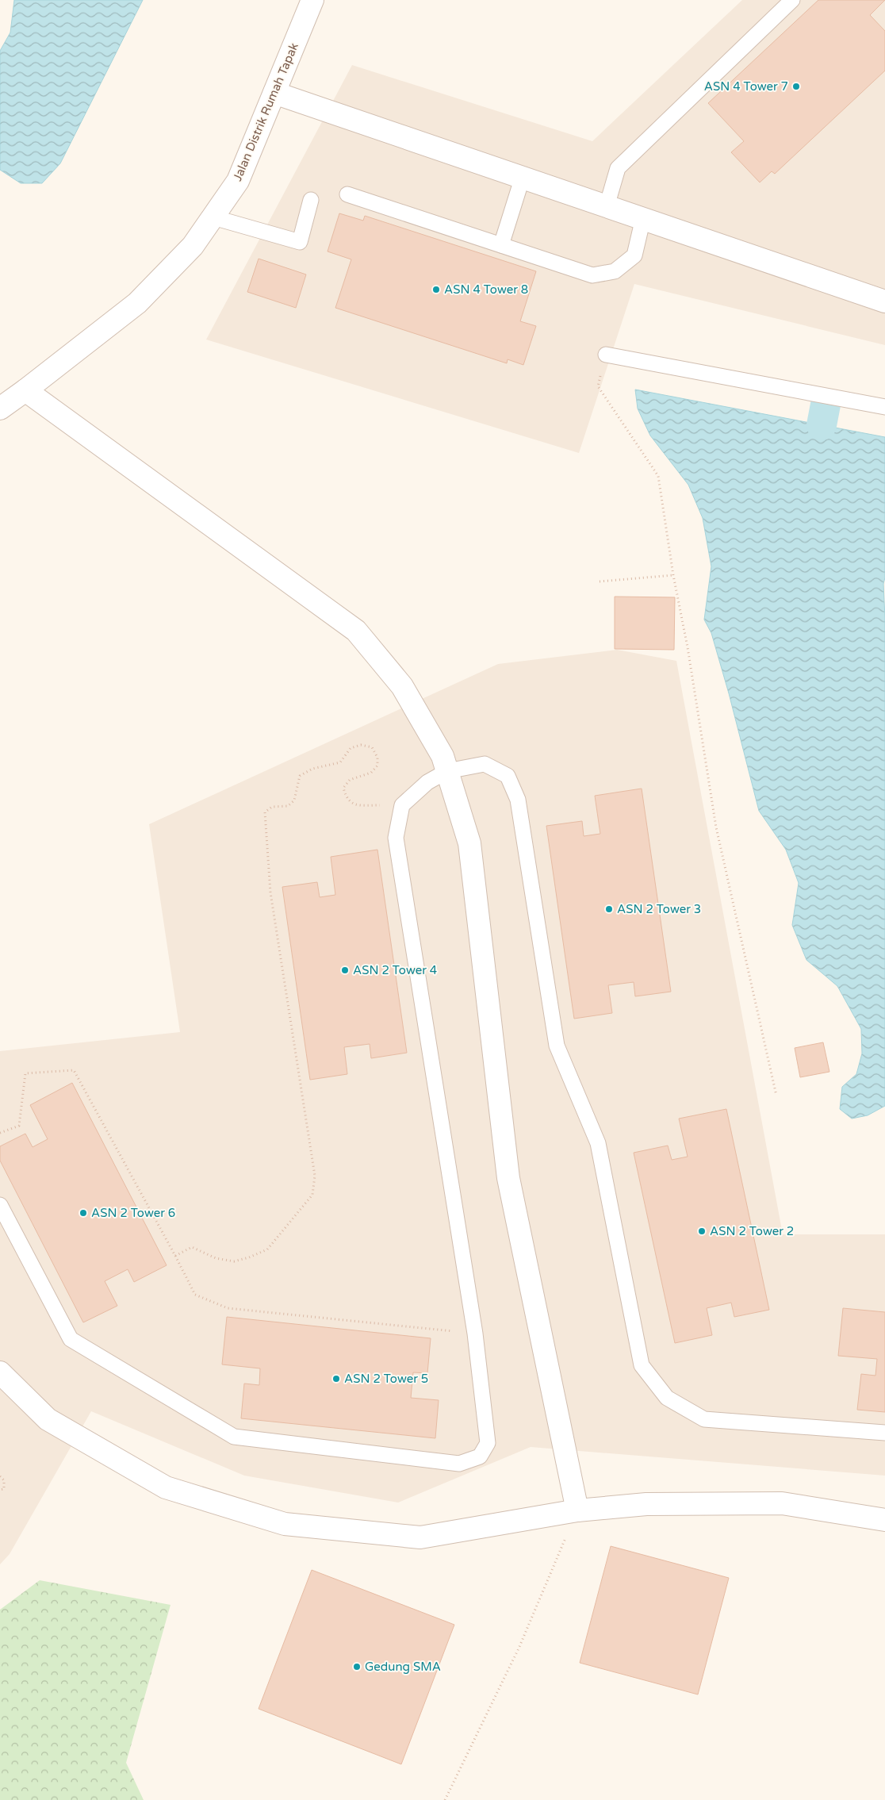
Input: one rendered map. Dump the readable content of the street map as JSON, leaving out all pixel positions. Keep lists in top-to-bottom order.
{
  "streets": {
    "street": ["Jalan Distrik Rumah Tapak"]
  },
  "places": [
    "ASN 4 Tower 7",
    "ASN 4 Tower 8",
    "ASN 2 Tower 3",
    "ASN 2 Tower 4",
    "ASN 2 Tower 6",
    "ASN 2 Tower 2",
    "ASN 2 Tower 5",
    "Gedung SMA"
  ]
}
